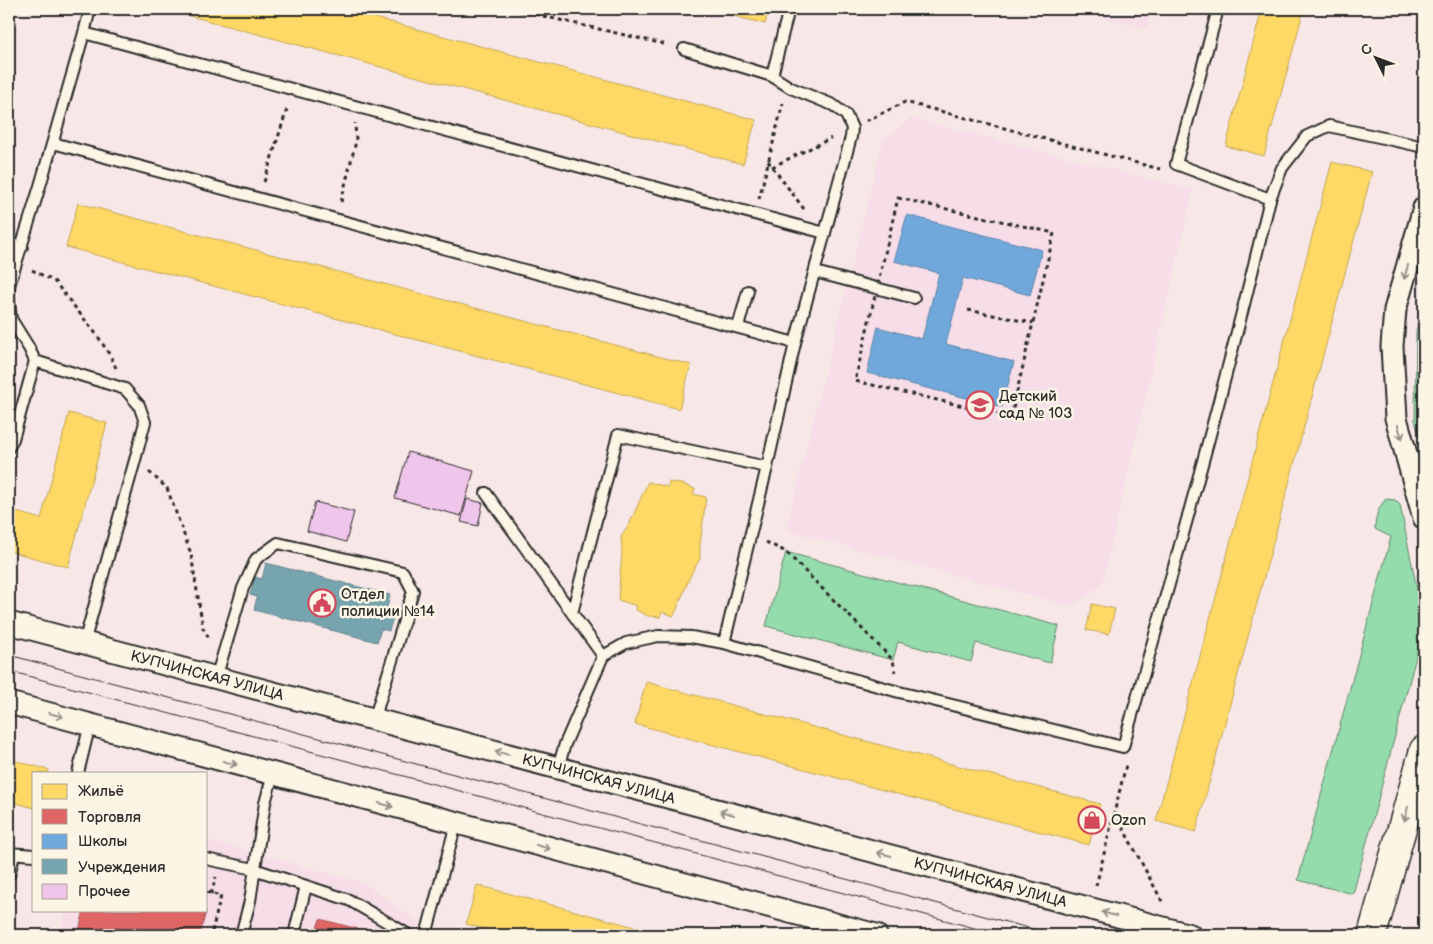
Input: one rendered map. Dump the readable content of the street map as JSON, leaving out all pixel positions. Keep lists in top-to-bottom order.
{
  "streets": {
    "street": ["КУПЧИНСКАЯ УЛИЦА"]
  },
  "places": {
    "school or university": ["Детский сад № 103"],
    "public building": ["Отдел полиции №14"],
    "shop": ["Ozon"]
  },
  "legend": [
    "Жильё",
    "Торговля",
    "Школы",
    "Учреждения",
    "Прочее"
  ],
  "north": "top left"
}
